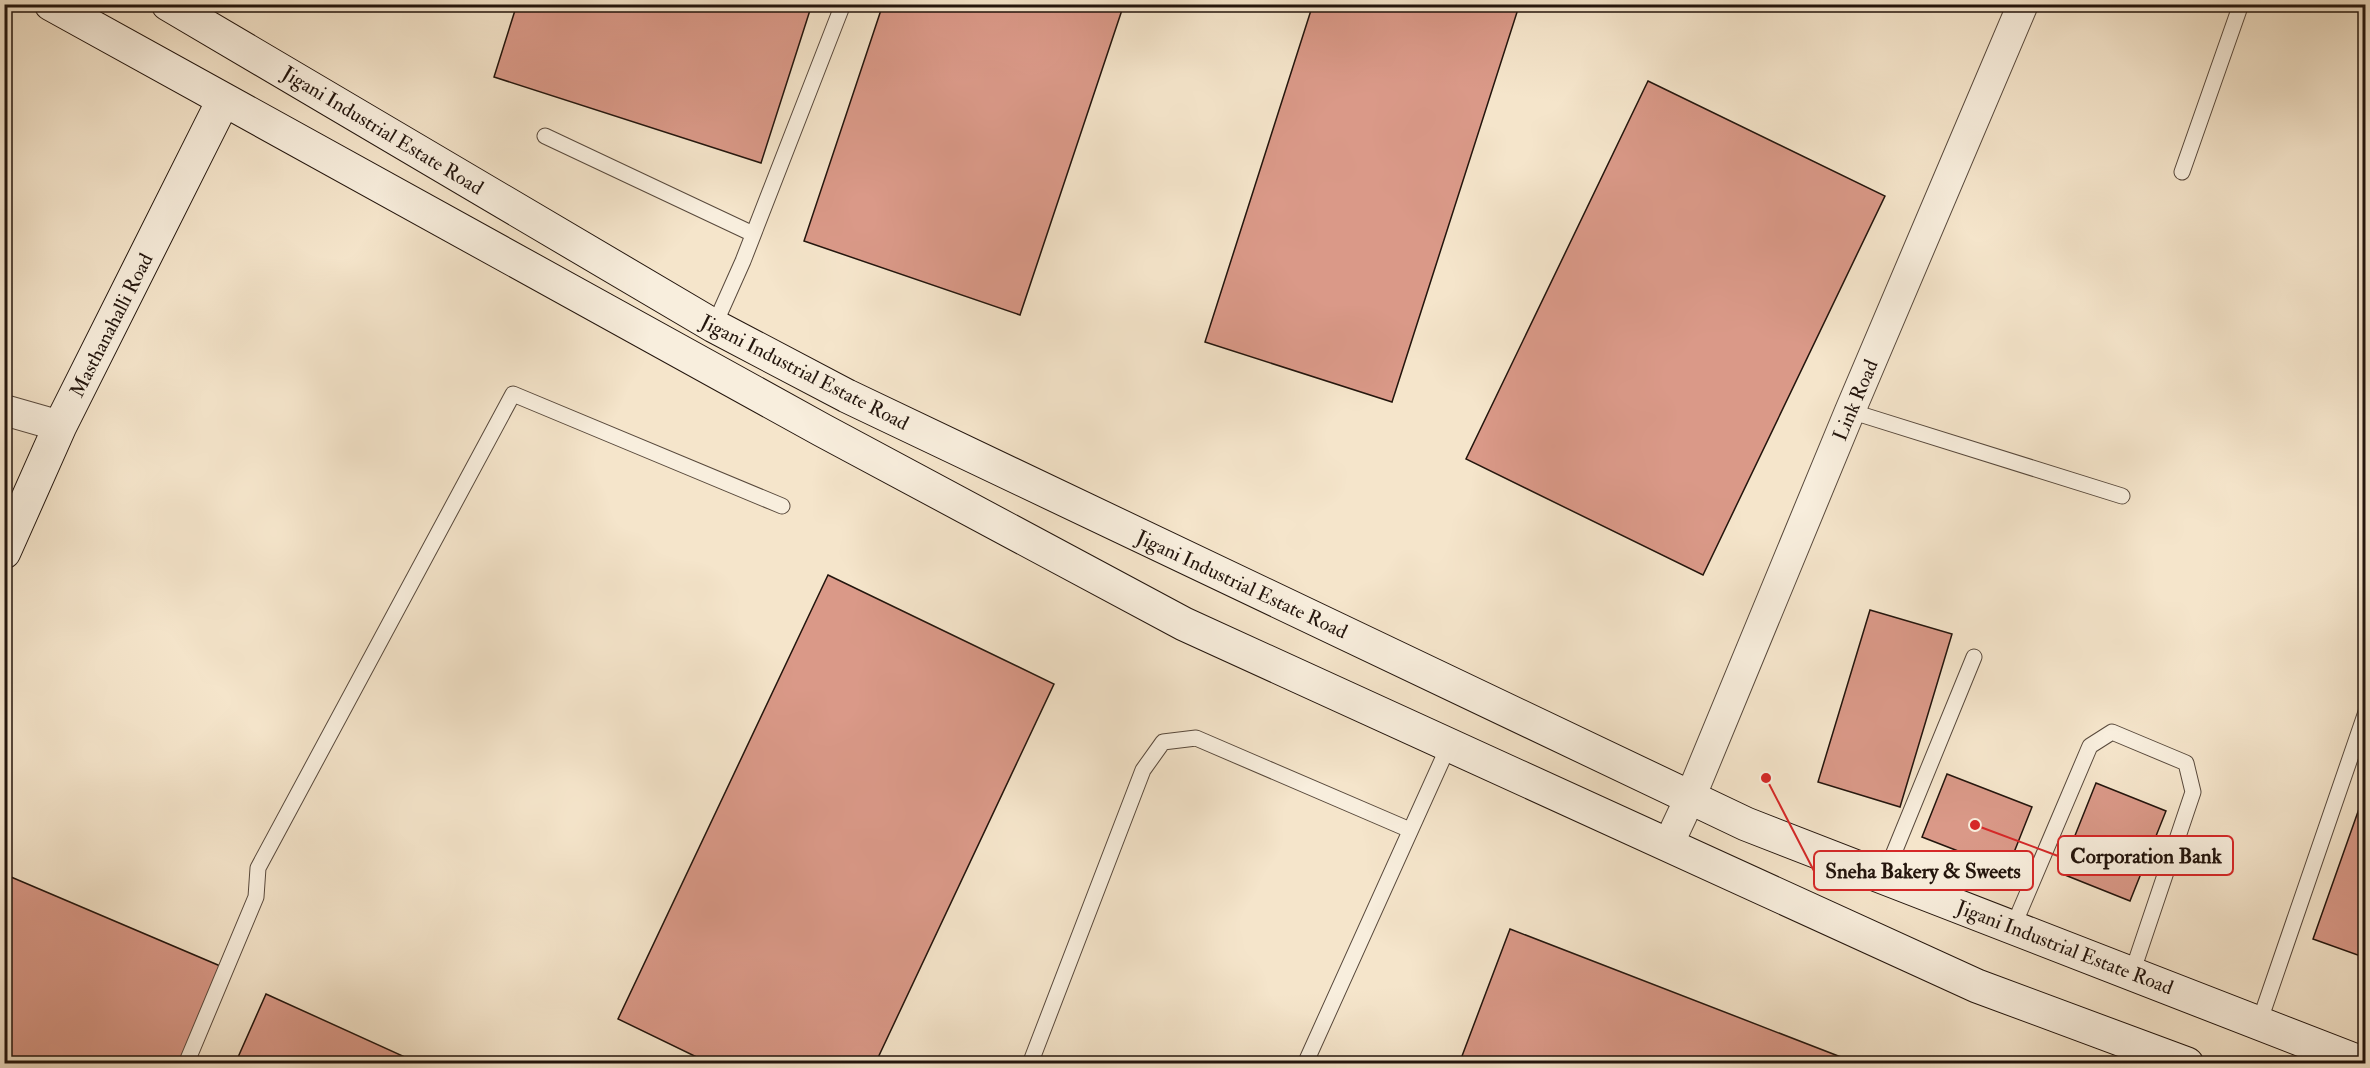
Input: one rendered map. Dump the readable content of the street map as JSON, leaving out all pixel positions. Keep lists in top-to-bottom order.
{
  "streets": {
    "main road": ["Jigani Industrial Estate Road", "Masthanahalli Road"],
    "street": ["Link Road"]
  },
  "crossings": [
    ["Jigani Industrial Estate Road", "Masthanahalli Road"],
    ["Jigani Industrial Estate Road", "Link Road"]
  ],
  "places": ["Sneha Bakery & Sweets", "Corporation Bank"]
}
